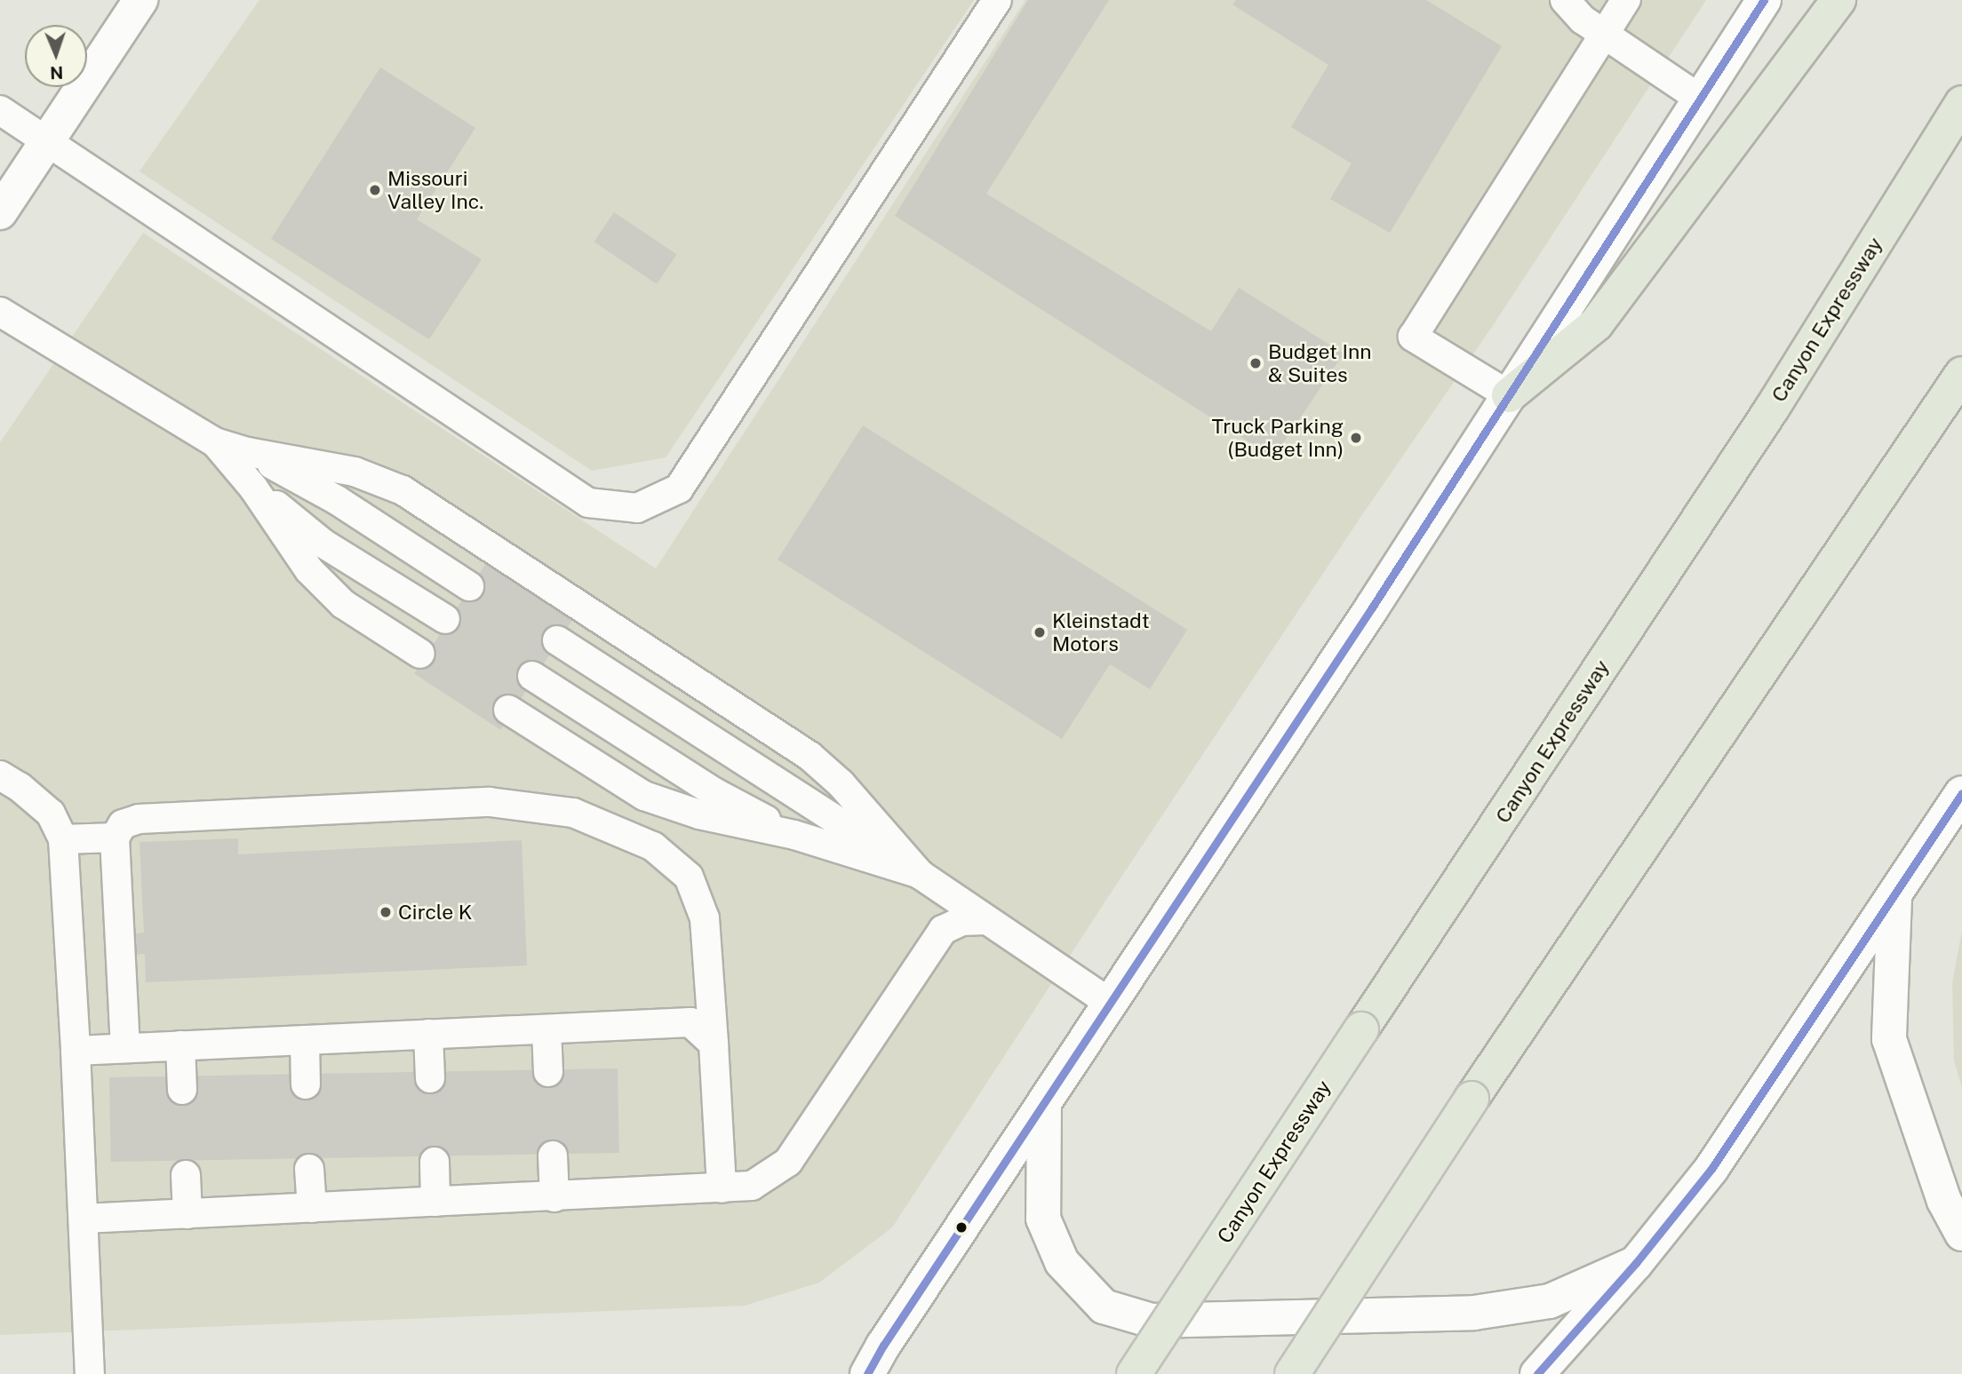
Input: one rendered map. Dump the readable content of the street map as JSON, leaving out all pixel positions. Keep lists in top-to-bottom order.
{
  "streets": {
    "highway": ["Canyon Expressway"]
  },
  "places": [
    "Missouri Valley Inc.",
    "Budget Inn & Suites",
    "Truck Parking (Budget Inn)",
    "Kleinstadt Motors",
    "Circle K"
  ],
  "north": "bottom"
}
